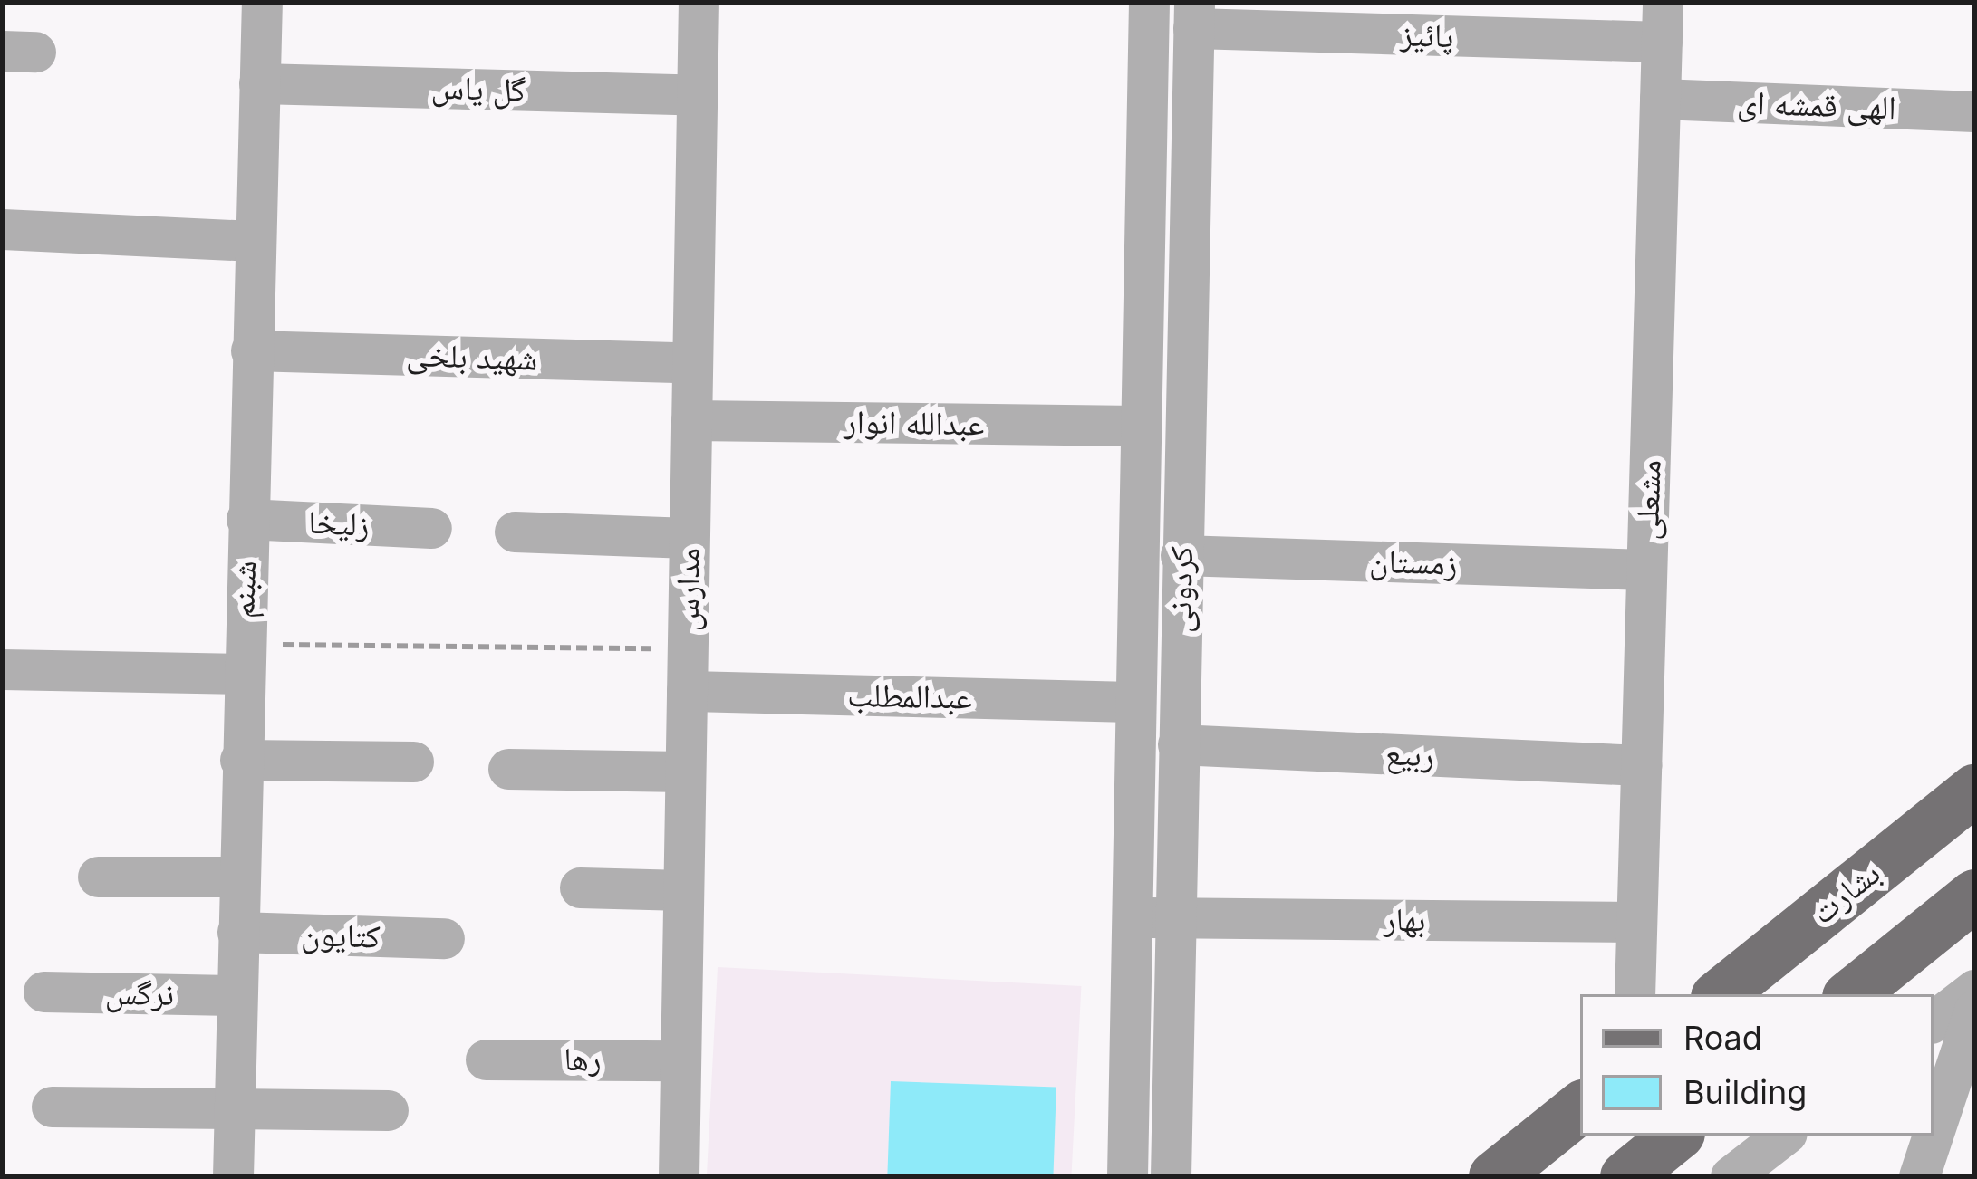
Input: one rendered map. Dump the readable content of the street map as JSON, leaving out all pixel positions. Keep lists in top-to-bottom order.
{
  "streets": {
    "main road": ["بشارت"],
    "street": [
      "پائیز",
      "گل یاس",
      "الهی قمشه ای",
      "شهید بلخی",
      "عبدالله انوار",
      "مشعلی",
      "زلیخا",
      "زمستان",
      "شبنم",
      "مدارس",
      "کردونی",
      "عبدالمطلب",
      "ربیع",
      "بهار",
      "کتایون",
      "نرگس",
      "رها"
    ]
  },
  "crossings": [
    ["پائیز", "مشعلی"],
    ["پائیز", "کردونی"],
    ["گل یاس", "شبنم"],
    ["گل یاس", "مدارس"],
    ["الهی قمشه ای", "مشعلی"],
    ["شهید بلخی", "شبنم"],
    ["شهید بلخی", "مدارس"],
    ["عبدالله انوار", "مدارس"],
    ["عبدالله انوار", "کردونی"],
    ["مشعلی", "زمستان"],
    ["مشعلی", "ربیع"],
    ["مشعلی", "بهار"],
    ["زلیخا", "شبنم"],
    ["زمستان", "کردونی"],
    ["شبنم", "کتایون"],
    ["شبنم", "نرگس"],
    ["مدارس", "عبدالمطلب"],
    ["مدارس", "رها"],
    ["کردونی", "عبدالمطلب"],
    ["کردونی", "ربیع"],
    ["کردونی", "بهار"]
  ],
  "legend": ["Road", "Building"]
}
